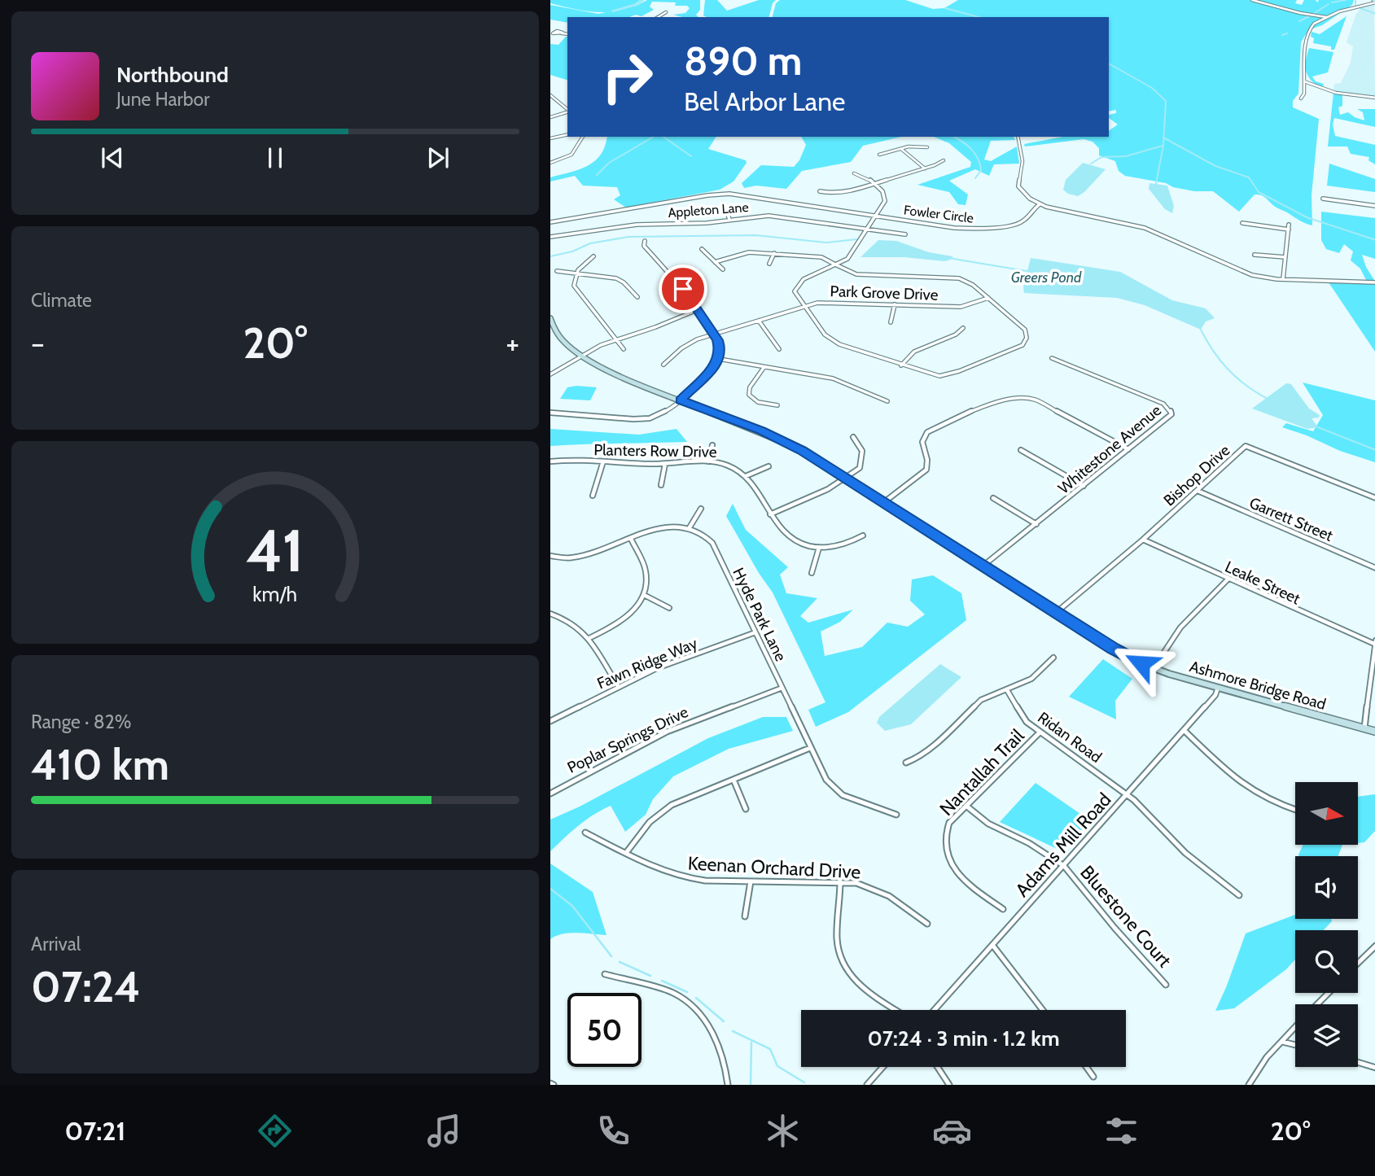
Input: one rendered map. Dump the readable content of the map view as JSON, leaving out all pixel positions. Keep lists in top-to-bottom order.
{
  "streets": {
    "main road": ["Ashmore Bridge Road"],
    "street": [
      "Appleton Lane",
      "Fowler Circle",
      "Park Grove Drive",
      "Whitestone Avenue",
      "Planters Row Drive",
      "Bishop Drive",
      "Garrett Street",
      "Leake Street",
      "Hyde Park Lane",
      "Fawn Ridge Way",
      "Ridan Road",
      "Poplar Springs Drive",
      "Nantallah Trail",
      "Adams Mill Road",
      "Keenan Orchard Drive",
      "Bluestone Court"
    ]
  },
  "crossings": [
    ["Whitestone Avenue", "Ashmore Bridge Road"],
    ["Bishop Drive", "Garrett Street"],
    ["Bishop Drive", "Leake Street"],
    ["Bishop Drive", "Ashmore Bridge Road"],
    ["Hyde Park Lane", "Fawn Ridge Way"],
    ["Hyde Park Lane", "Poplar Springs Drive"],
    ["Ashmore Bridge Road", "Adams Mill Road"],
    ["Ridan Road", "Nantallah Trail"],
    ["Ridan Road", "Adams Mill Road"],
    ["Nantallah Trail", "Bluestone Court"],
    ["Adams Mill Road", "Bluestone Court"]
  ],
  "water": ["Greers Pond"],
  "north": "right",
  "page": {
    "turn": ["890 m", "Bel Arbor Lane"],
    "song": ["Northbound", "June Harbor"],
    "tile": [
      "Climate",
      ["Range · 82%", "410 km"],
      ["Arrival", "07:24"]
    ],
    "heat": ["−", "20°", "+"],
    "limit": "50",
    "trip": "07:24 · 3 min · 1.2 km",
    "tabs": ["07:21", "20°"],
    "gauge": ["41", "km/h"]
  }
}
